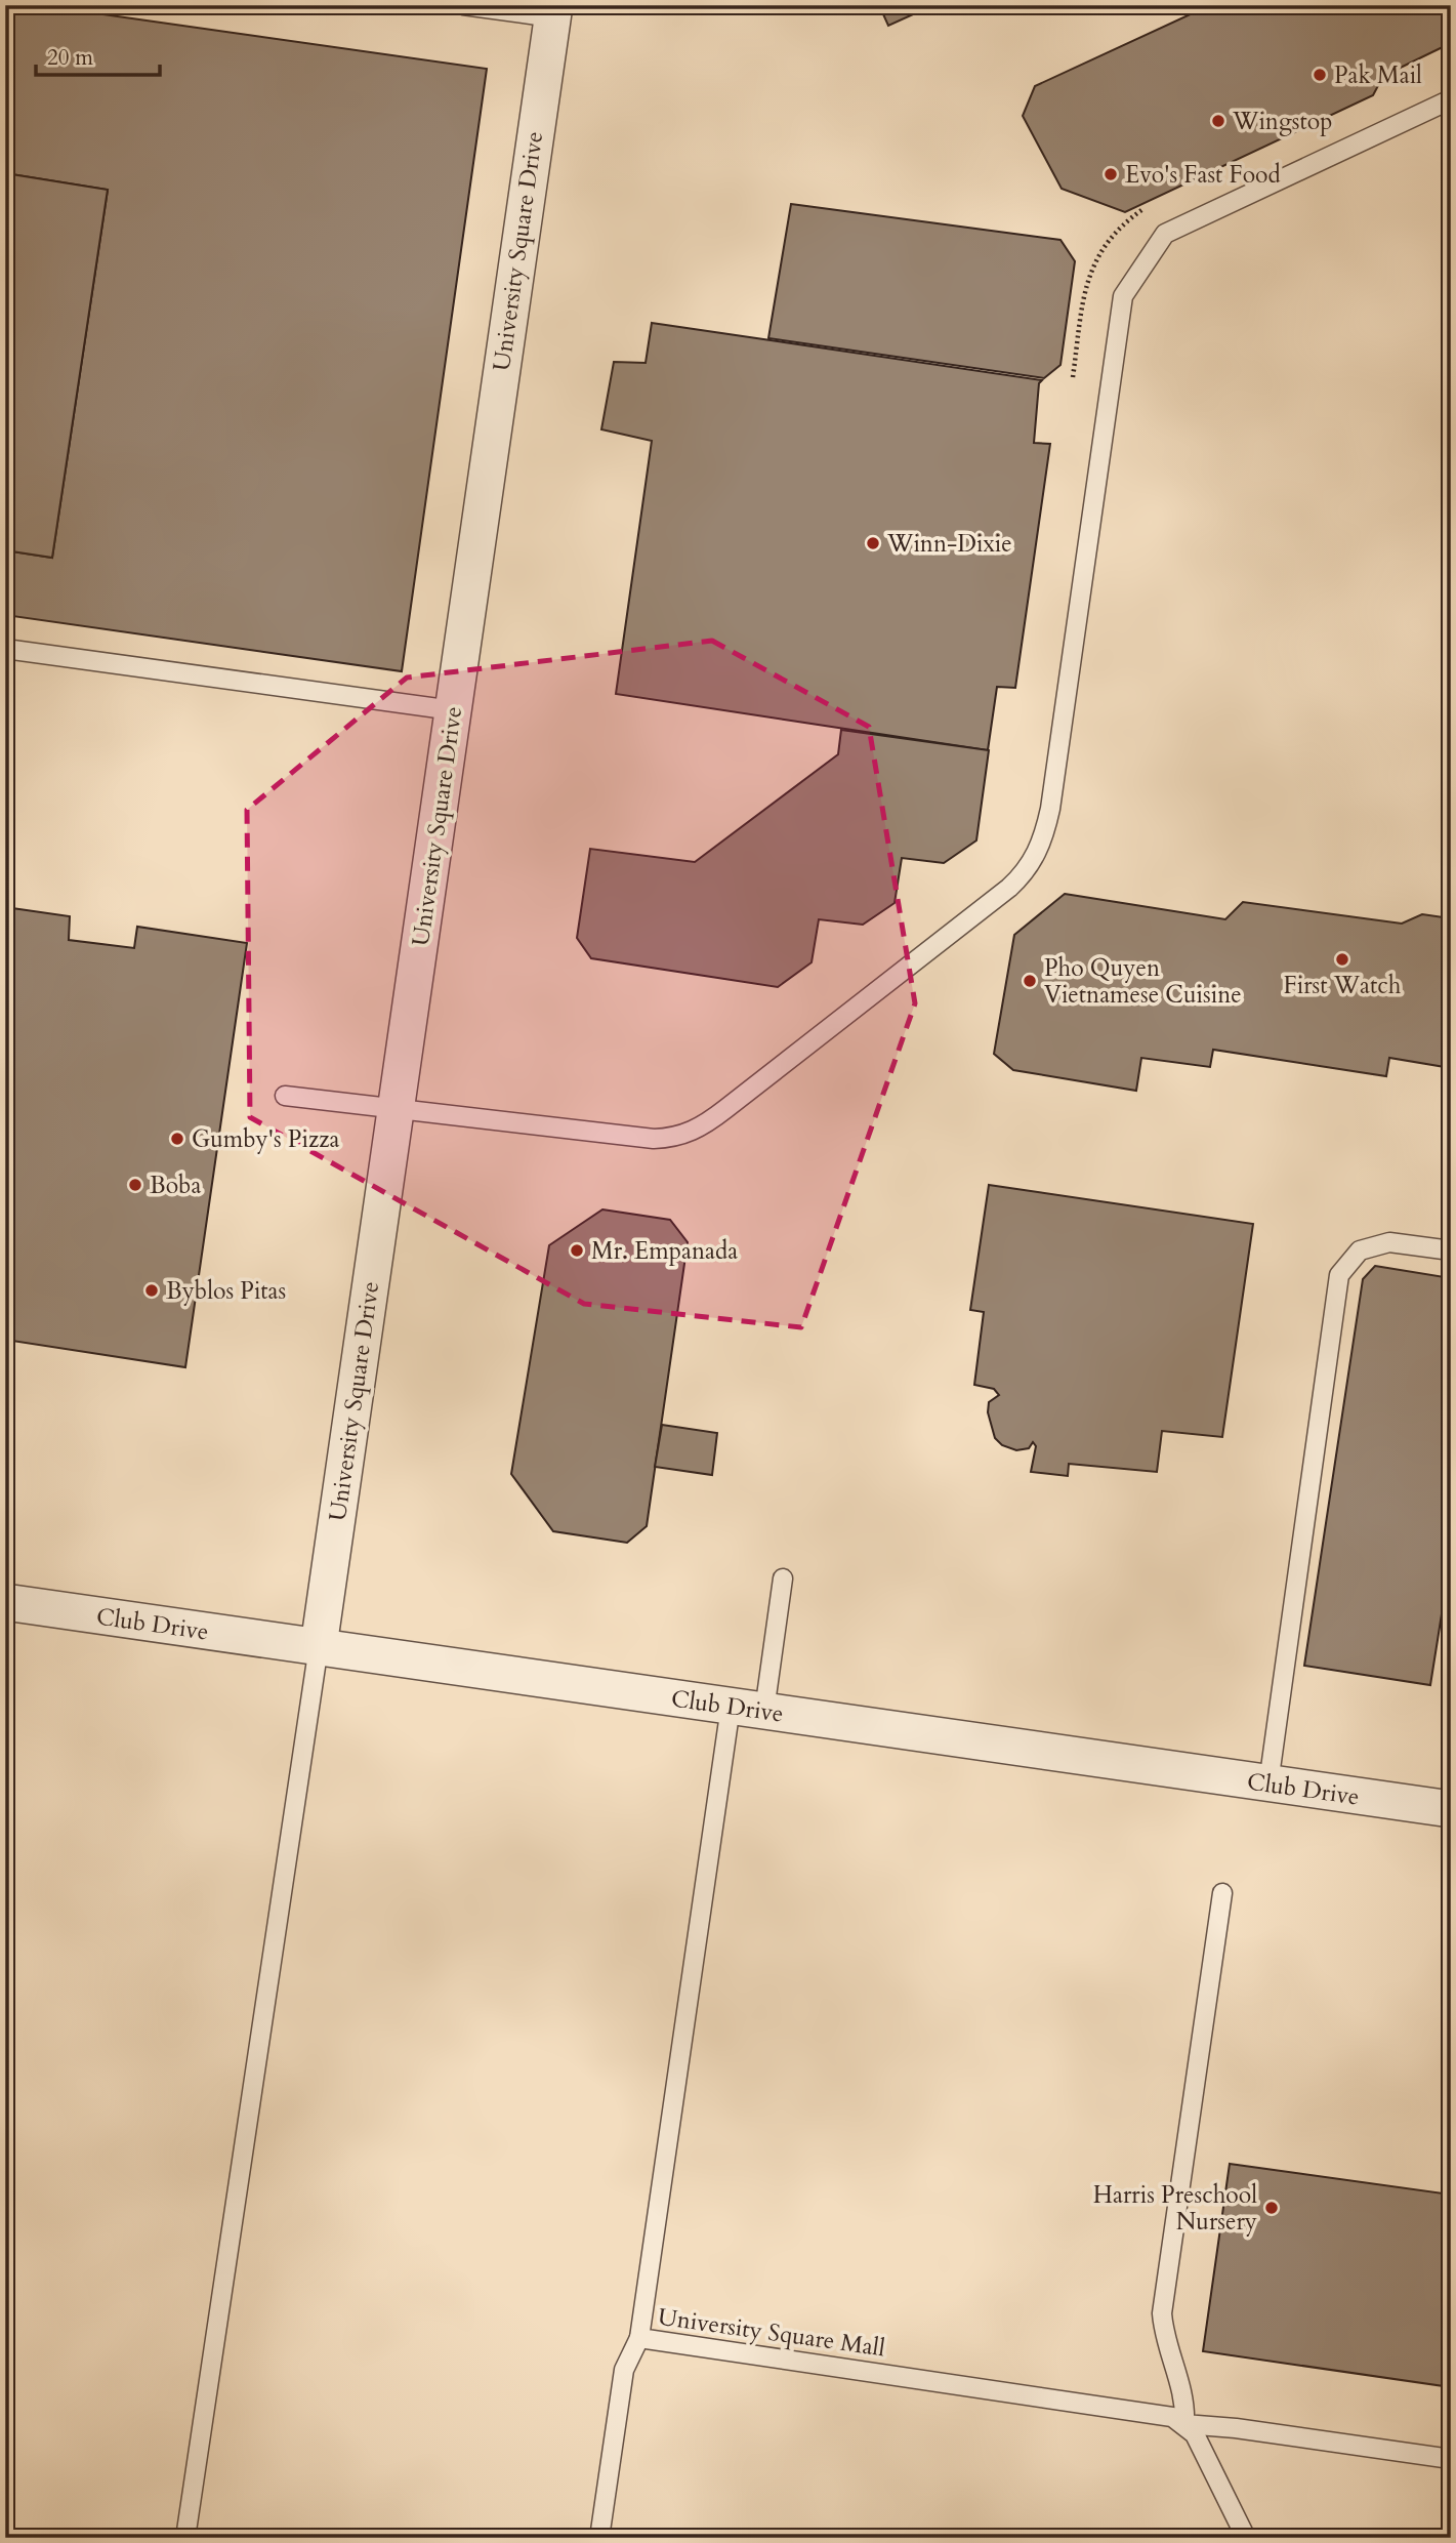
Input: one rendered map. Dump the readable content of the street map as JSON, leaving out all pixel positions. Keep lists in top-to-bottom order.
{
  "streets": {
    "street": ["University Square Drive", "Club Drive"],
    "lane": ["University Square Mall"]
  },
  "crossings": [
    ["University Square Drive", "Club Drive"],
    ["Club Drive", "University Square Mall"]
  ],
  "places": [
    "Pak Mail",
    "Wingstop",
    "Evo's Fast Food",
    "Winn-Dixie",
    "First Watch",
    "Pho Quyen Vietnamese Cuisine",
    "Gumby's Pizza",
    "Boba",
    "Mr. Empanada",
    "Byblos Pitas",
    "Harris Preschool Nursery"
  ],
  "scale_bar": "20 m"
}
